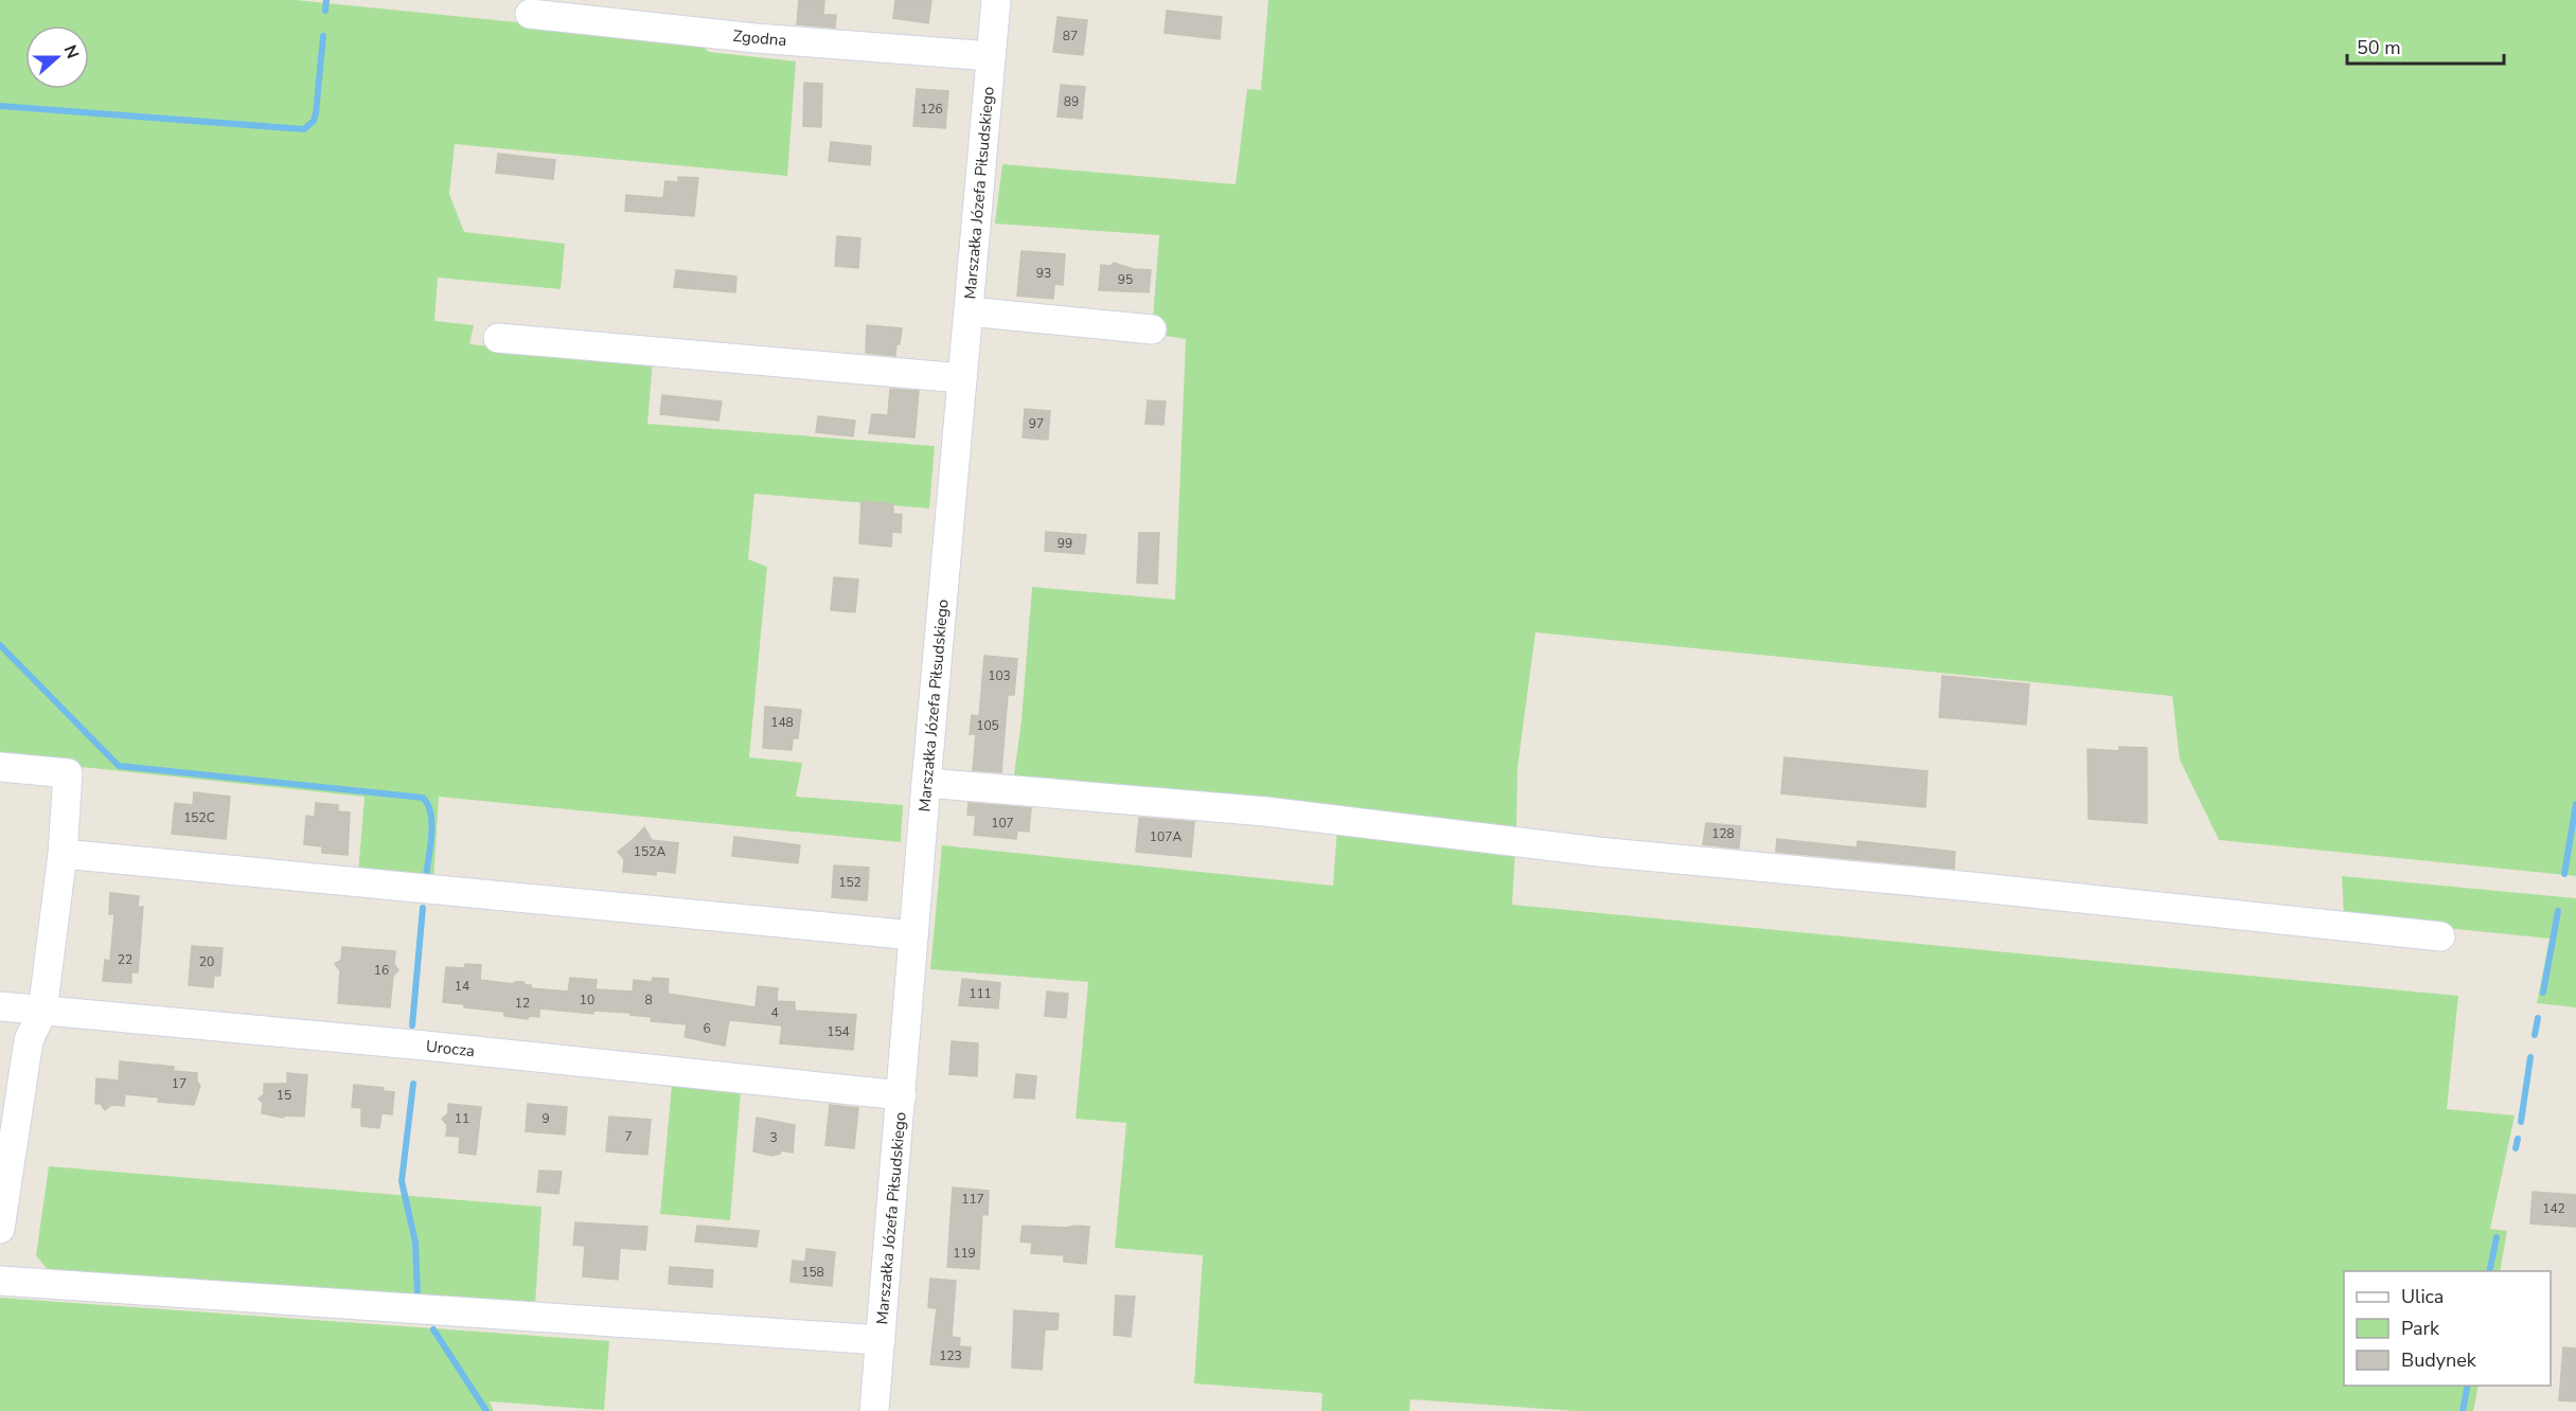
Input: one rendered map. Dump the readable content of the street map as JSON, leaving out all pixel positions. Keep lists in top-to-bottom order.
{
  "streets": {
    "street": ["Zgodna", "Marszałka Józefa Piłsudskiego", "Urocza"]
  },
  "crossings": [
    ["Zgodna", "Marszałka Józefa Piłsudskiego"],
    ["Marszałka Józefa Piłsudskiego", "Urocza"]
  ],
  "house_numbers": [
    "87",
    "89",
    "126",
    "93",
    "95",
    "97",
    "99",
    "103",
    "148",
    "105",
    "152C",
    "107",
    "128",
    "107A",
    "152A",
    "152",
    "22",
    "20",
    "16",
    "14",
    "111",
    "10",
    "8",
    "12",
    "4",
    "6",
    "154",
    "17",
    "15",
    "11",
    "9",
    "7",
    "3",
    "117",
    "142",
    "119",
    "158",
    "123"
  ],
  "legend": ["Ulica", "Park", "Budynek"],
  "scale_bar": "50 m",
  "north": "right"
}
